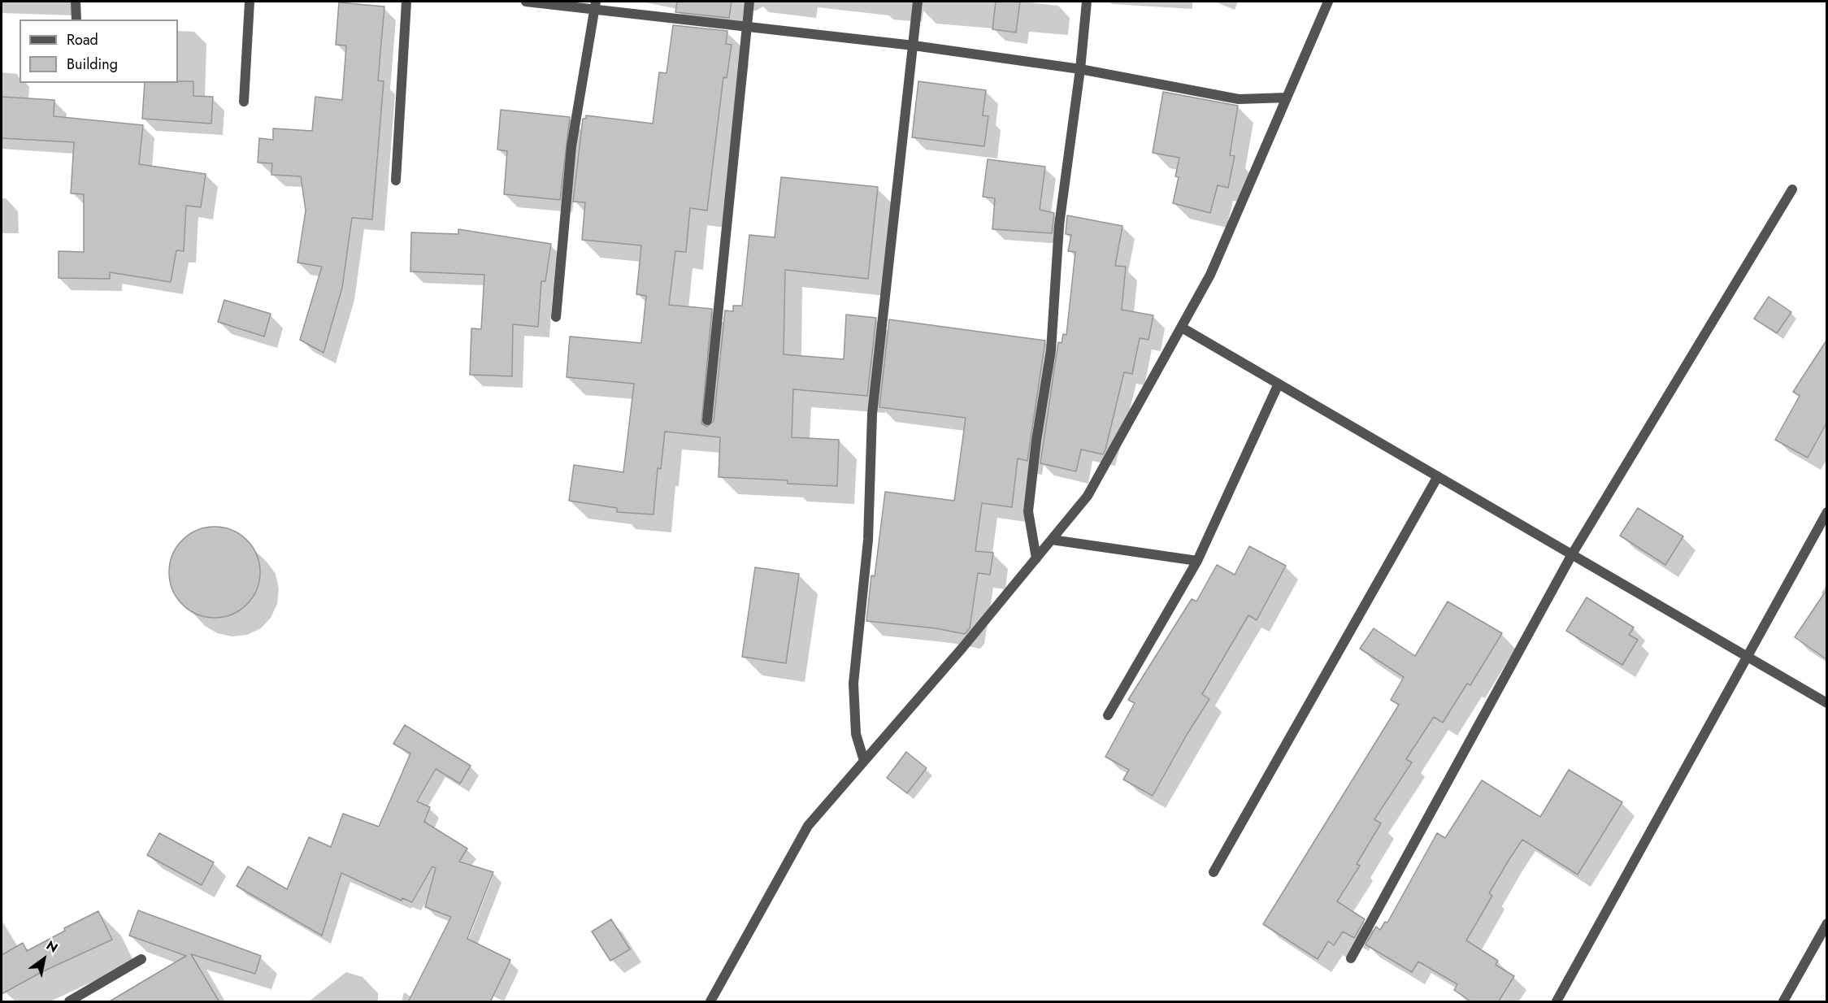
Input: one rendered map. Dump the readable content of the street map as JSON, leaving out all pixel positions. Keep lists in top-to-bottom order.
{
  "legend": ["Road", "Building"],
  "north": "top right"
}
